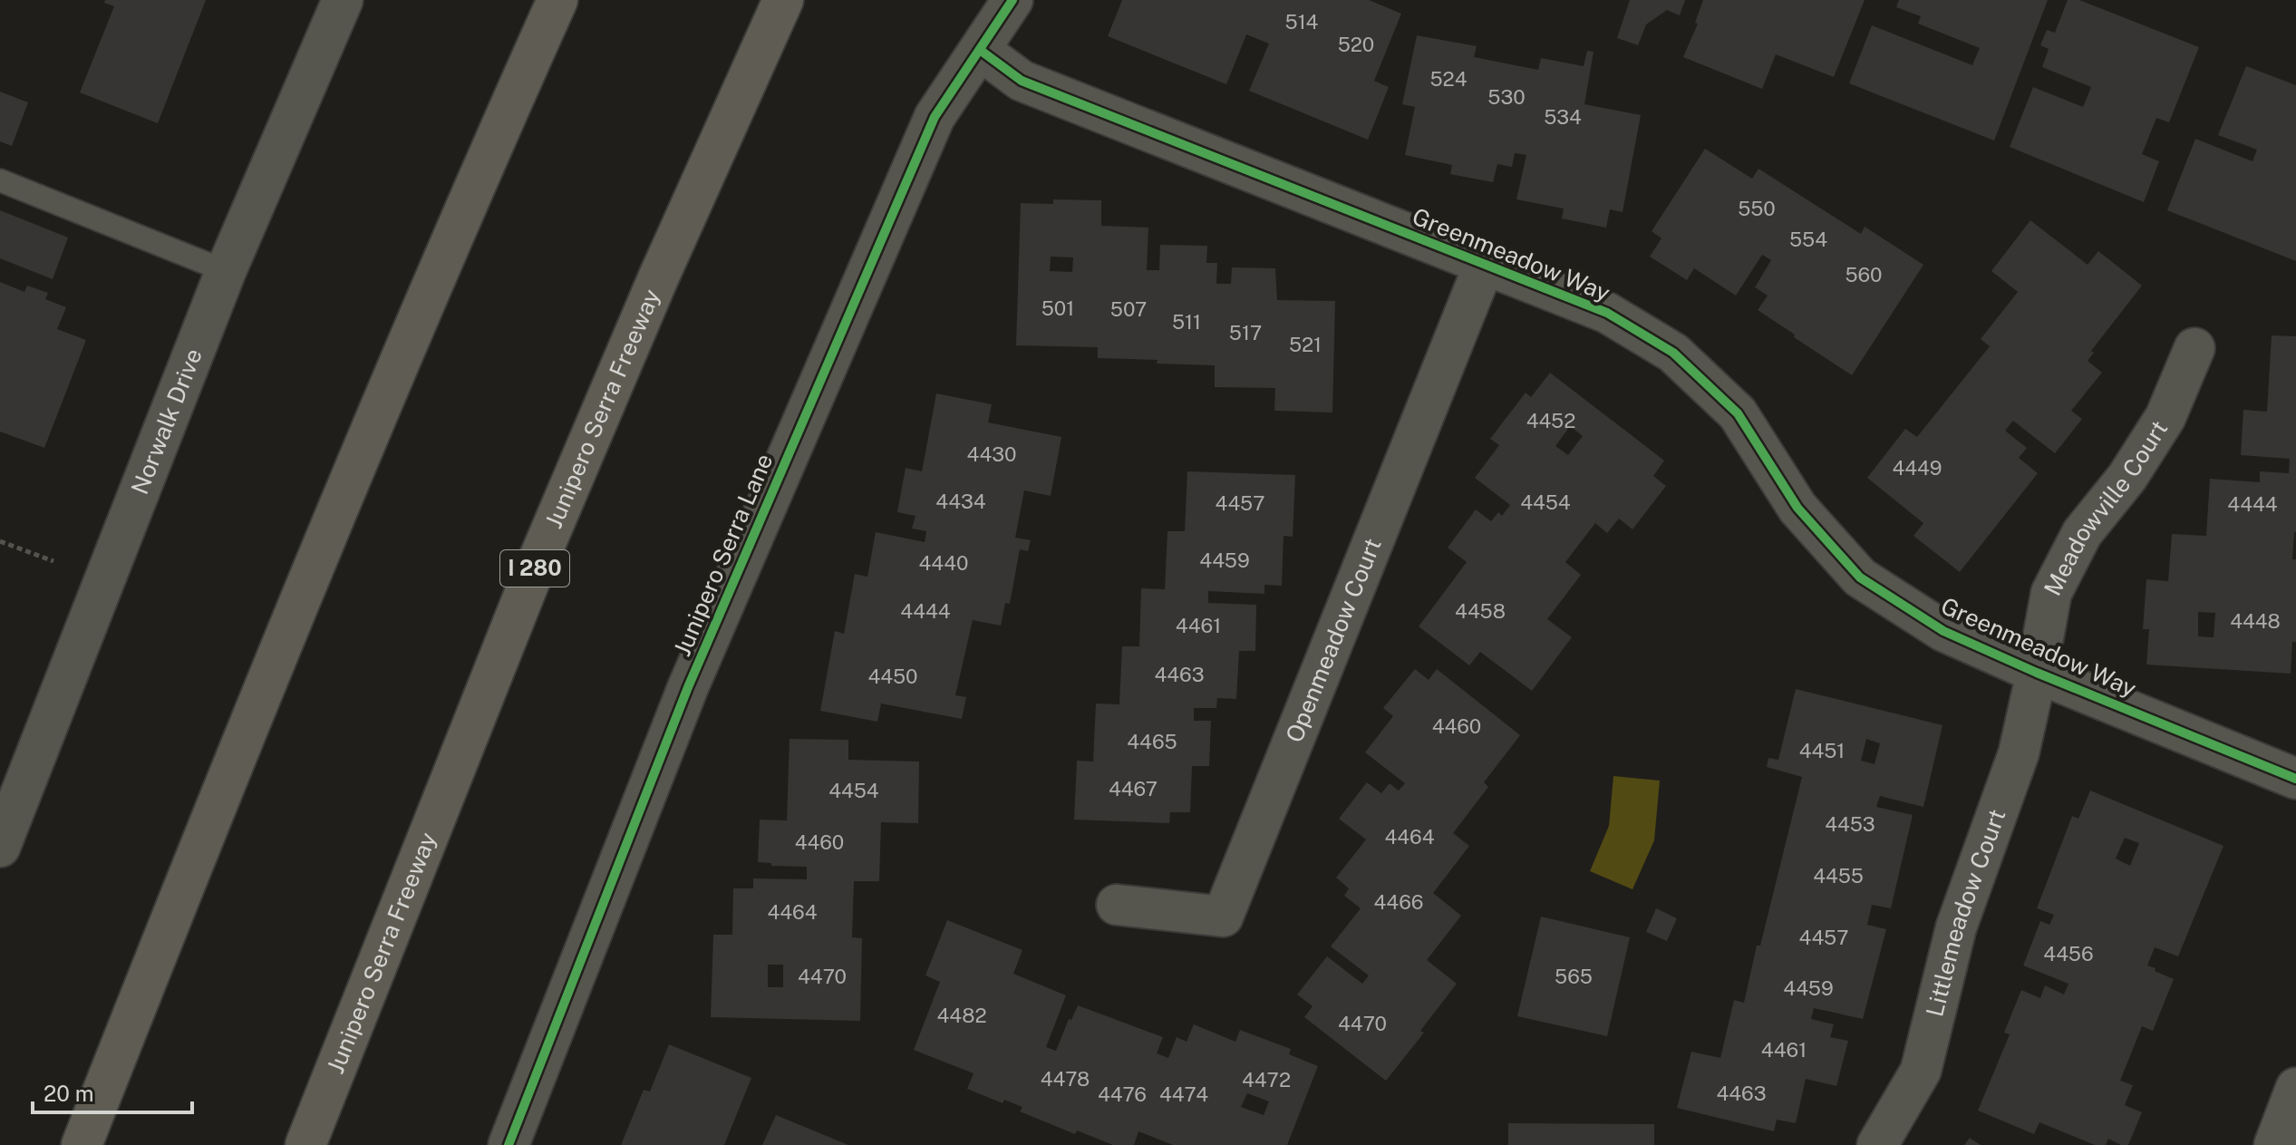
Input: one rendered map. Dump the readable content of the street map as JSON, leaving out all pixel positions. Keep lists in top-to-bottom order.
{
  "streets": {
    "highway": ["Junipero Serra Freeway", "I 280"],
    "street": [
      "Greenmeadow Way",
      "Norwalk Drive",
      "Meadowville Court",
      "Junipero Serra Lane",
      "Openmeadow Court",
      "Littlemeadow Court"
    ]
  },
  "crossings": [
    ["Greenmeadow Way", "Meadowville Court"],
    ["Greenmeadow Way", "Junipero Serra Lane"],
    ["Greenmeadow Way", "Openmeadow Court"],
    ["Greenmeadow Way", "Littlemeadow Court"],
    ["Meadowville Court", "Littlemeadow Court"]
  ],
  "house_numbers": [
    "514",
    "520",
    "524",
    "530",
    "534",
    "550",
    "554",
    "560",
    "501",
    "507",
    "511",
    "517",
    "521",
    "4452",
    "4430",
    "4449",
    "4434",
    "4454",
    "4457",
    "4444",
    "4459",
    "4440",
    "4444",
    "4458",
    "4448",
    "4461",
    "4463",
    "4450",
    "4460",
    "4465",
    "4451",
    "4467",
    "4454",
    "4453",
    "4464",
    "4460",
    "4455",
    "4466",
    "4464",
    "4457",
    "4456",
    "4470",
    "565",
    "4459",
    "4482",
    "4470",
    "4461",
    "4478",
    "4472",
    "4463",
    "4476",
    "4474"
  ],
  "scale_bar": "20 m"
}
